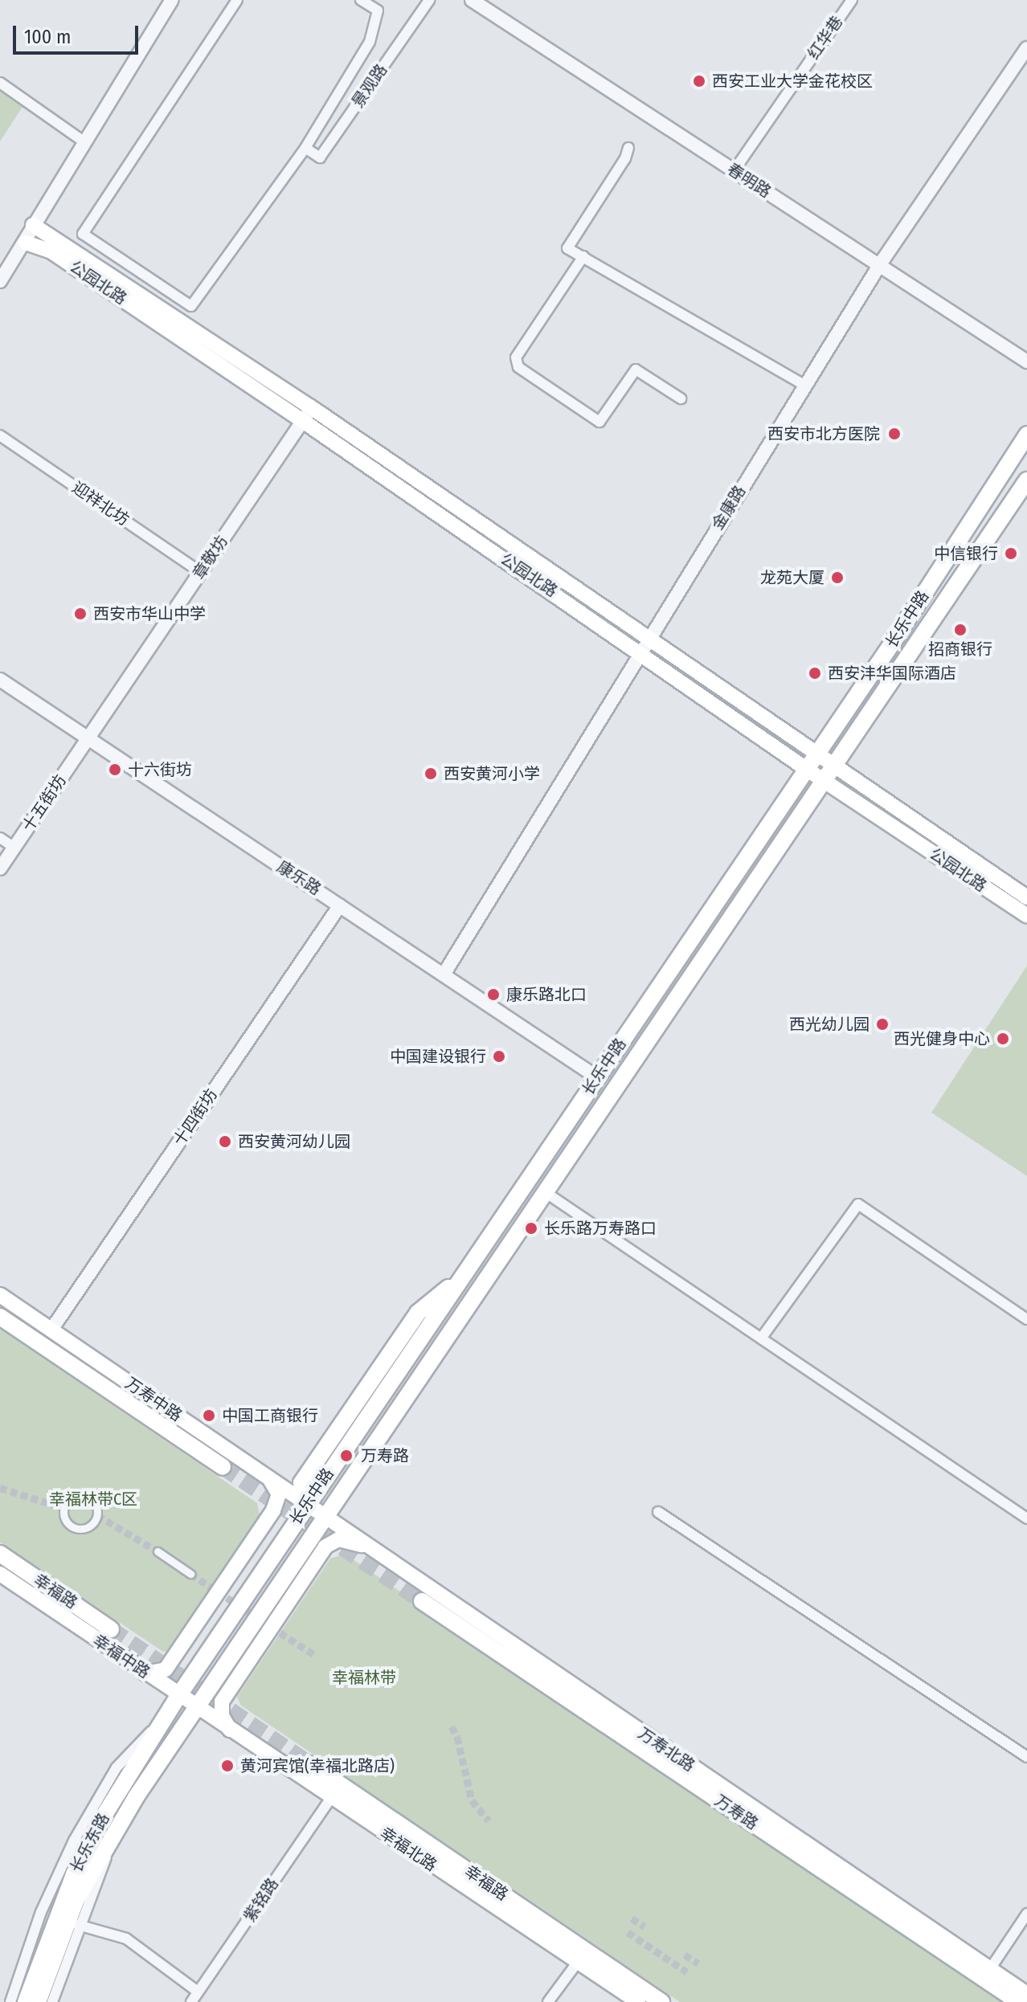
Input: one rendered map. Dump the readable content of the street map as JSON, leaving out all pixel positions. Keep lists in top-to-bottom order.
{
  "streets": {
    "main road": [
      "公园北路",
      "长乐中路",
      "万寿中路",
      "幸福路",
      "幸福中路",
      "万寿北路",
      "万寿路",
      "长乐东路",
      "幸福北路"
    ],
    "street": [
      "红华巷",
      "景观路",
      "春明路",
      "迎祥北坊",
      "金康路",
      "章敬坊",
      "十五街坊",
      "康乐路",
      "十四街坊",
      "紫铭路"
    ]
  },
  "crossings": [
    ["红华巷", "春明路"],
    ["春明路", "金康路"],
    ["公园北路", "金康路"],
    ["公园北路", "章敬坊"],
    ["公园北路", "长乐中路"],
    ["迎祥北坊", "章敬坊"],
    ["金康路", "康乐路"],
    ["章敬坊", "十五街坊"],
    ["章敬坊", "康乐路"],
    ["长乐中路", "康乐路"],
    ["长乐中路", "万寿中路"],
    ["长乐中路", "幸福中路"],
    ["长乐中路", "万寿北路"],
    ["长乐中路", "长乐东路"],
    ["长乐中路", "幸福北路"],
    ["十五街坊", "康乐路"],
    ["康乐路", "十四街坊"],
    ["十四街坊", "万寿中路"],
    ["万寿中路", "万寿北路"],
    ["幸福中路", "长乐东路"],
    ["幸福中路", "幸福北路"],
    ["长乐东路", "幸福北路"],
    ["幸福北路", "紫铭路"]
  ],
  "parks": ["幸福林带C区", "幸福林带"],
  "places": [
    "西安工业大学金花校区",
    "西安市北方医院",
    "中信银行",
    "龙苑大厦",
    "西安市华山中学",
    "招商银行",
    "西安沣华国际酒店",
    "十六街坊",
    "西安黄河小学",
    "康乐路北口",
    "西光幼儿园",
    "西光健身中心",
    "中国建设银行",
    "西安黄河幼儿园",
    "长乐路万寿路口",
    "中国工商银行",
    "万寿路",
    "黄河宾馆(幸福北路店)"
  ],
  "scale_bar": "100 m"
}
